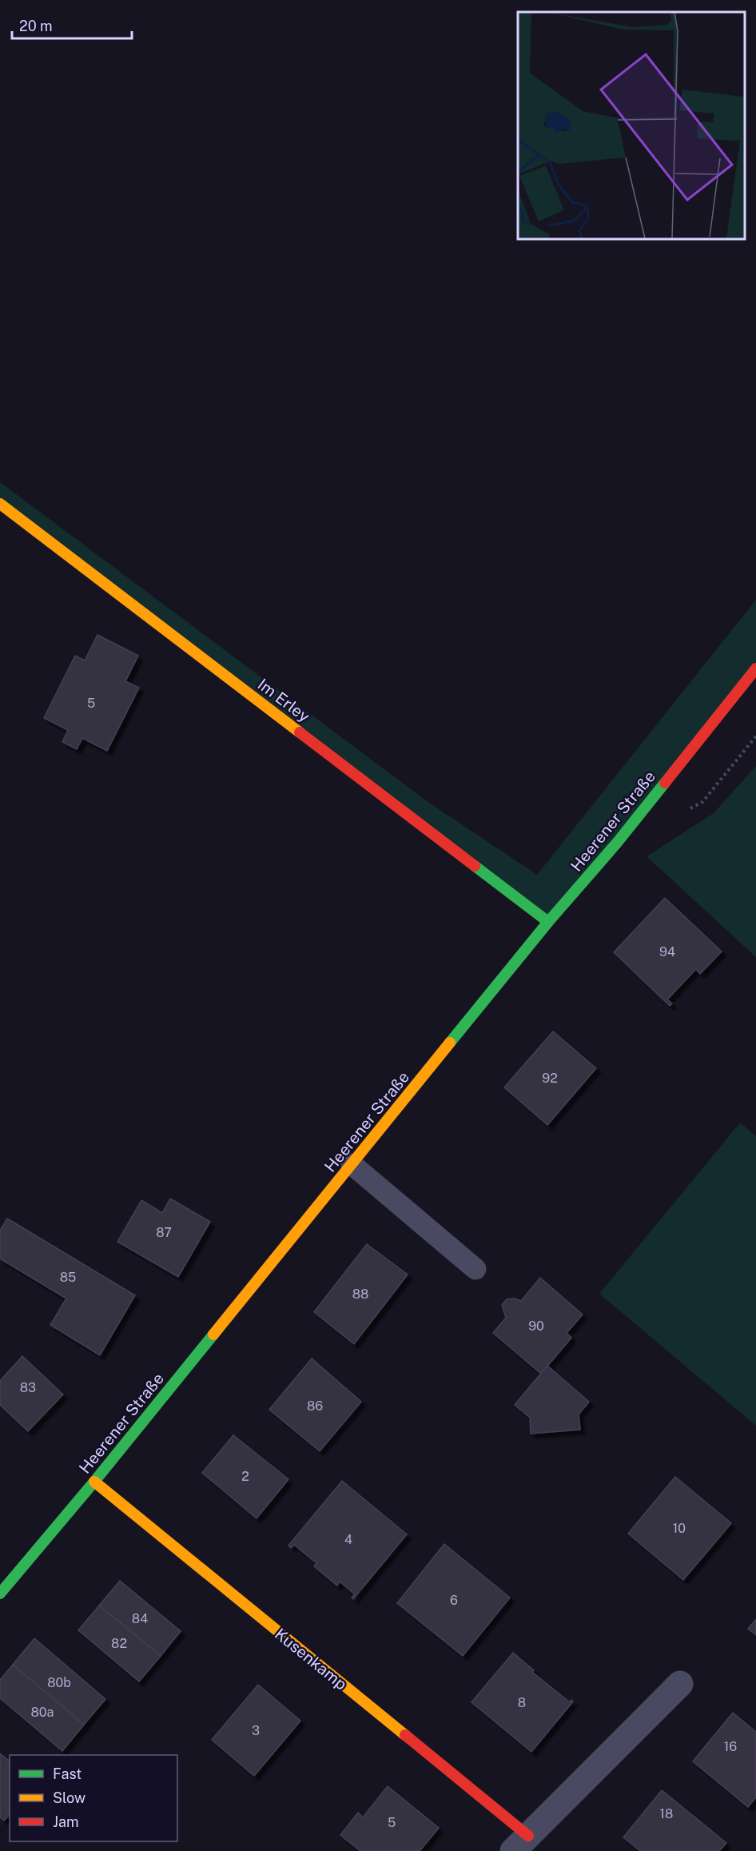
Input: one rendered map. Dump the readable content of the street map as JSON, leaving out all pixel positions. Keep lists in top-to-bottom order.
{
  "streets": {
    "street": ["Im Erley", "Heerener Straße", "Kusenkamp"]
  },
  "crossings": [
    ["Im Erley", "Heerener Straße"],
    ["Heerener Straße", "Kusenkamp"]
  ],
  "house_numbers": [
    "5",
    "94",
    "92",
    "87",
    "85",
    "88",
    "90",
    "83",
    "86",
    "2",
    "10",
    "4",
    "6",
    "84",
    "82",
    "80b",
    "8",
    "80a",
    "3",
    "16",
    "18",
    "5"
  ],
  "legend": ["Fast", "Slow", "Jam"],
  "scale_bar": "20 m"
}
